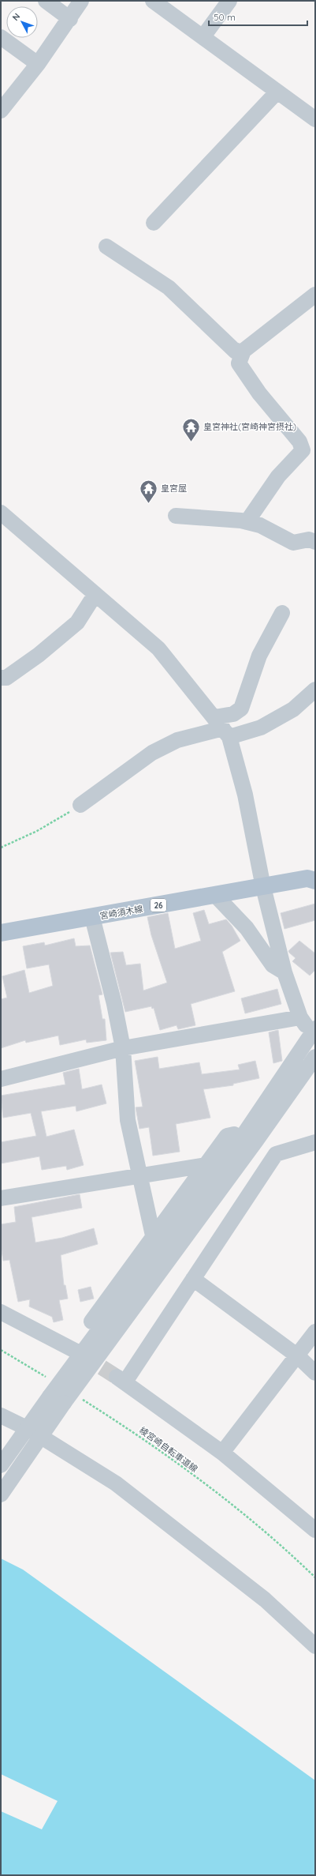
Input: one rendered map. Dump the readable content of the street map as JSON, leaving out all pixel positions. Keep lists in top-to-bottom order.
{
  "streets": {
    "main road": ["26", "宮崎須木線"],
    "path": ["綾宮崎自転車道線"]
  },
  "places": {
    "temple": ["皇宮神社(宮崎神宮摂社)", "皇宮屋"]
  },
  "scale_bar": "50 m",
  "north": "top left"
}
